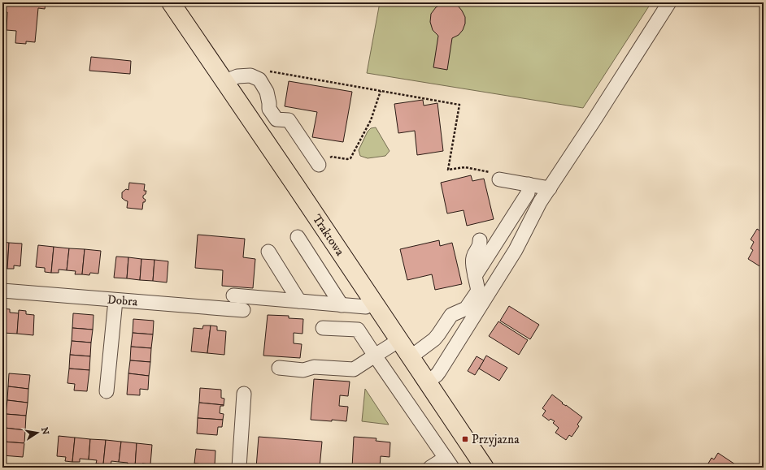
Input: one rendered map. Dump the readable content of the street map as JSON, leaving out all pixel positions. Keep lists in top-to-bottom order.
{
  "streets": {
    "main road": ["Traktowa"],
    "street": ["Dobra"]
  },
  "places": {
    "transit": ["Przyjazna"]
  },
  "north": "right"
}
